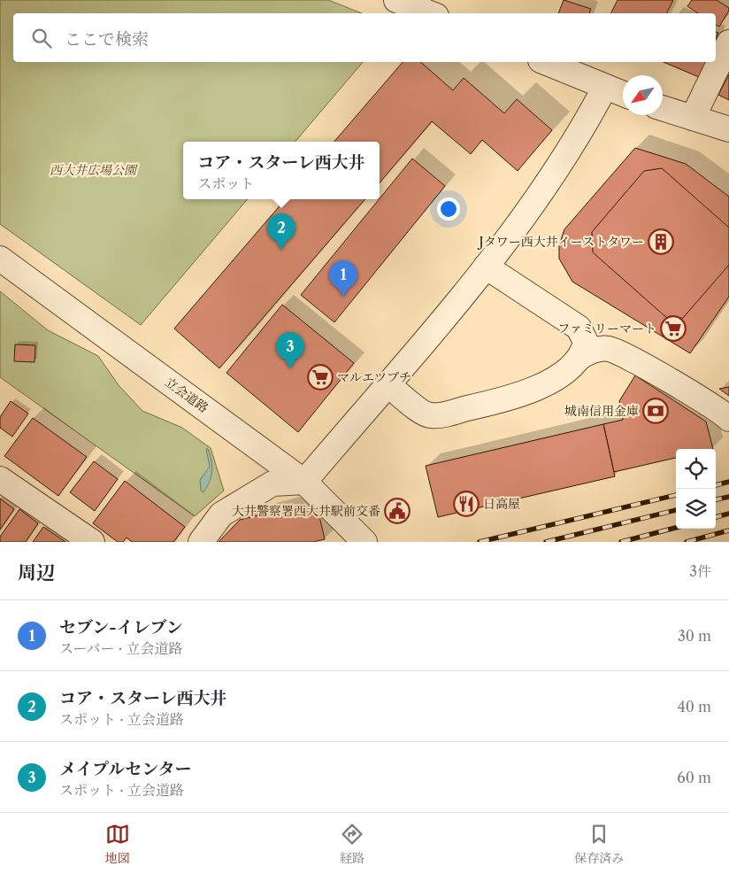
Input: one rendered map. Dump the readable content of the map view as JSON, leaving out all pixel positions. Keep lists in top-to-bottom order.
{
  "streets": {
    "street": ["立会道路"]
  },
  "parks": ["西大井広場公園"],
  "places": {
    "building": ["Jタワー西大井イーストタワー"],
    "supermarket": ["ファミリーマート", "マルエツプチ"],
    "bank": ["城南信用金庫"],
    "restaurant": ["日高屋"],
    "public building": ["大井警察署西大井駅前交番"]
  },
  "north": "bottom left",
  "page": {
    "search": "ここで検索",
    "popup": ["コア・スターレ西大井", "スポット"],
    "pins": ["2", "1", "3"],
    "heading": ["周辺", "3件"],
    "list": [
      {
        "mark": "1",
        "name": "セブン-イレブン",
        "note": "スーパー · 立会道路",
        "value": "30 m"
      },
      {
        "mark": "2",
        "name": "コア・スターレ西大井",
        "note": "スポット · 立会道路",
        "value": "40 m"
      },
      {
        "mark": "3",
        "name": "メイプルセンター",
        "note": "スポット · 立会道路",
        "value": "60 m"
      }
    ],
    "nav": ["地図", "経路", "保存済み"]
  }
}
